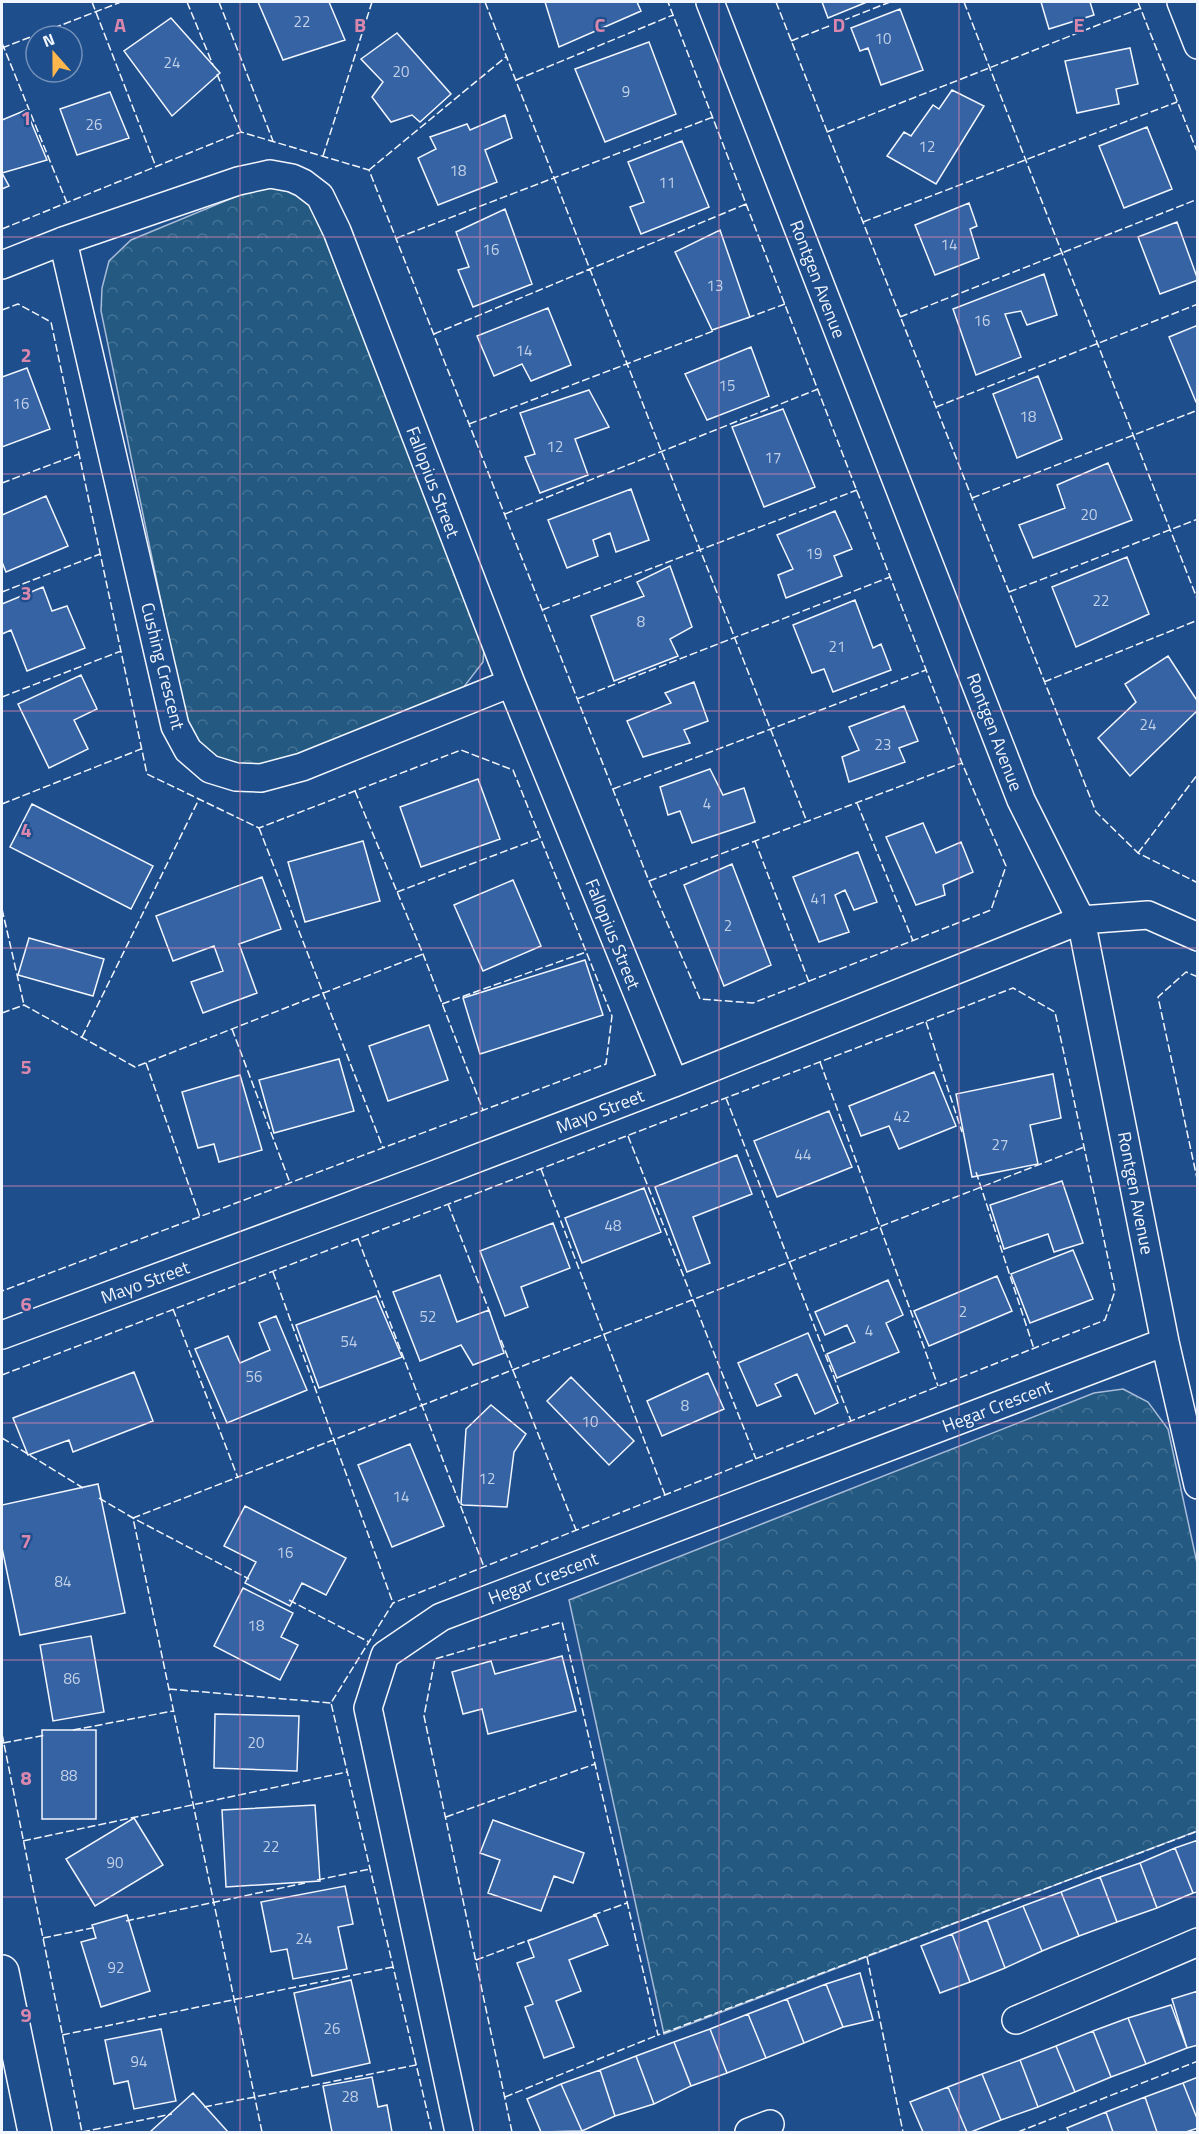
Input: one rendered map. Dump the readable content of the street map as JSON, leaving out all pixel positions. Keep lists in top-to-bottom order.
{
  "streets": {
    "street": [
      "Rontgen Avenue",
      "Fallopius Street",
      "Cushing Crescent",
      "Mayo Street",
      "Hegar Crescent"
    ]
  },
  "crossings": [
    ["Rontgen Avenue", "Mayo Street"],
    ["Rontgen Avenue", "Hegar Crescent"],
    ["Fallopius Street", "Cushing Crescent"],
    ["Fallopius Street", "Mayo Street"]
  ],
  "house_numbers": [
    "22",
    "10",
    "24",
    "20",
    "9",
    "26",
    "12",
    "18",
    "11",
    "14",
    "16",
    "13",
    "16",
    "14",
    "15",
    "16",
    "18",
    "12",
    "17",
    "20",
    "19",
    "22",
    "8",
    "21",
    "24",
    "23",
    "4",
    "41",
    "2",
    "42",
    "27",
    "44",
    "48",
    "2",
    "52",
    "4",
    "54",
    "56",
    "8",
    "10",
    "12",
    "14",
    "16",
    "84",
    "18",
    "86",
    "20",
    "88",
    "22",
    "90",
    "24",
    "92",
    "26",
    "94",
    "28"
  ],
  "north": "top",
  "grid": {
    "columns": [
      "A",
      "B",
      "C",
      "D",
      "E"
    ],
    "rows": [
      "1",
      "2",
      "3",
      "4",
      "5",
      "6",
      "7",
      "8",
      "9"
    ]
  }
}
